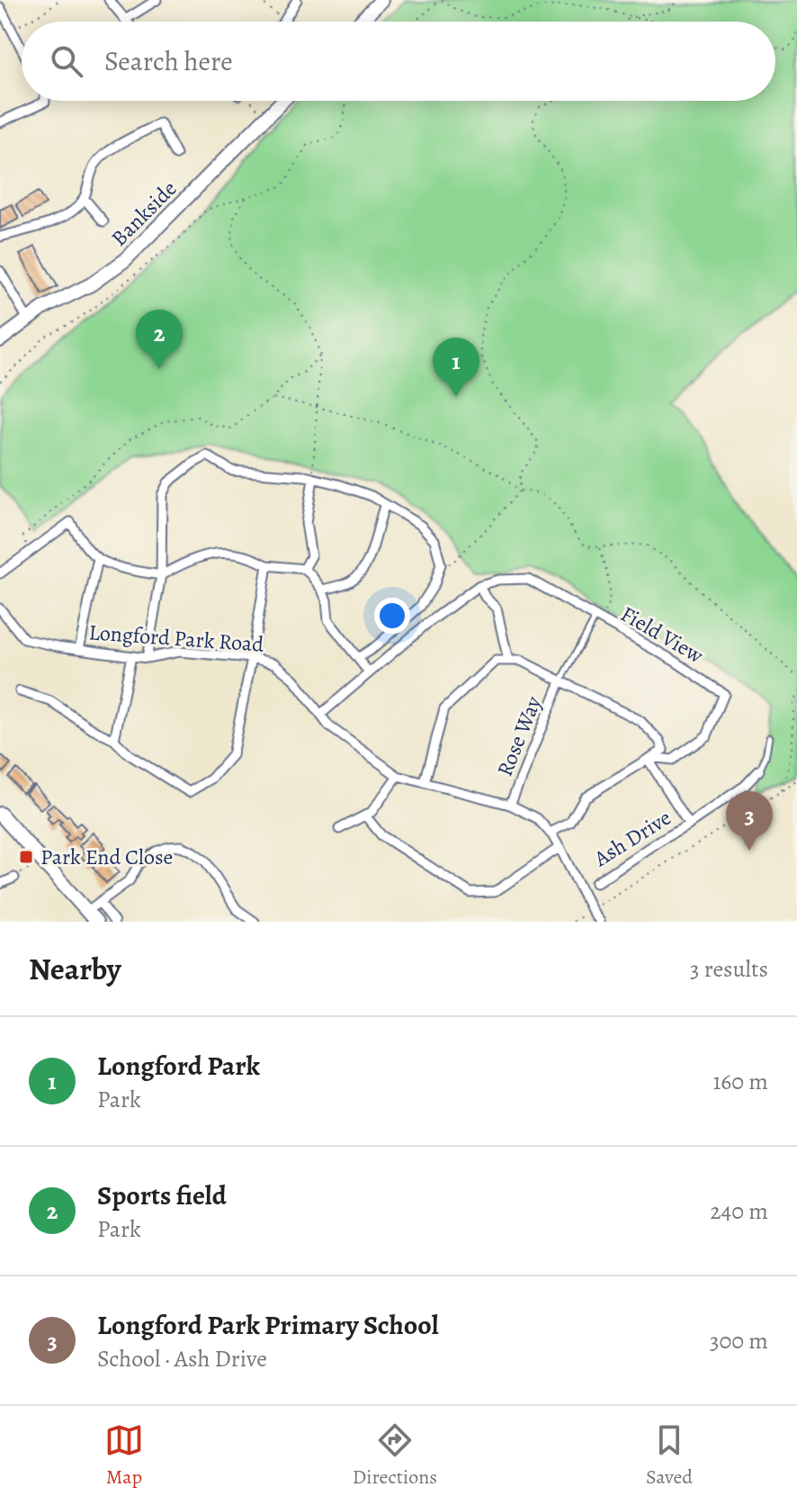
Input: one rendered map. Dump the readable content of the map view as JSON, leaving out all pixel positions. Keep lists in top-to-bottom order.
{
  "streets": {
    "street": [
      "Bankside",
      "Field View",
      "Longford Park Road",
      "Rose Way",
      "Ash Drive"
    ]
  },
  "crossings": [
    ["Field View", "Ash Drive"],
    ["Longford Park Road", "Rose Way"]
  ],
  "places": {
    "transit": ["Park End Close"]
  },
  "page": {
    "search": "Search here",
    "pins": ["2", "1", "3"],
    "heading": ["Nearby", "3 results"],
    "list": [
      {
        "mark": "1",
        "name": "Longford Park",
        "note": "Park",
        "value": "160 m"
      },
      {
        "mark": "2",
        "name": "Sports field",
        "note": "Park",
        "value": "240 m"
      },
      {
        "mark": "3",
        "name": "Longford Park Primary School",
        "note": "School · Ash Drive",
        "value": "300 m"
      }
    ],
    "nav": ["Map", "Directions", "Saved"]
  }
}
